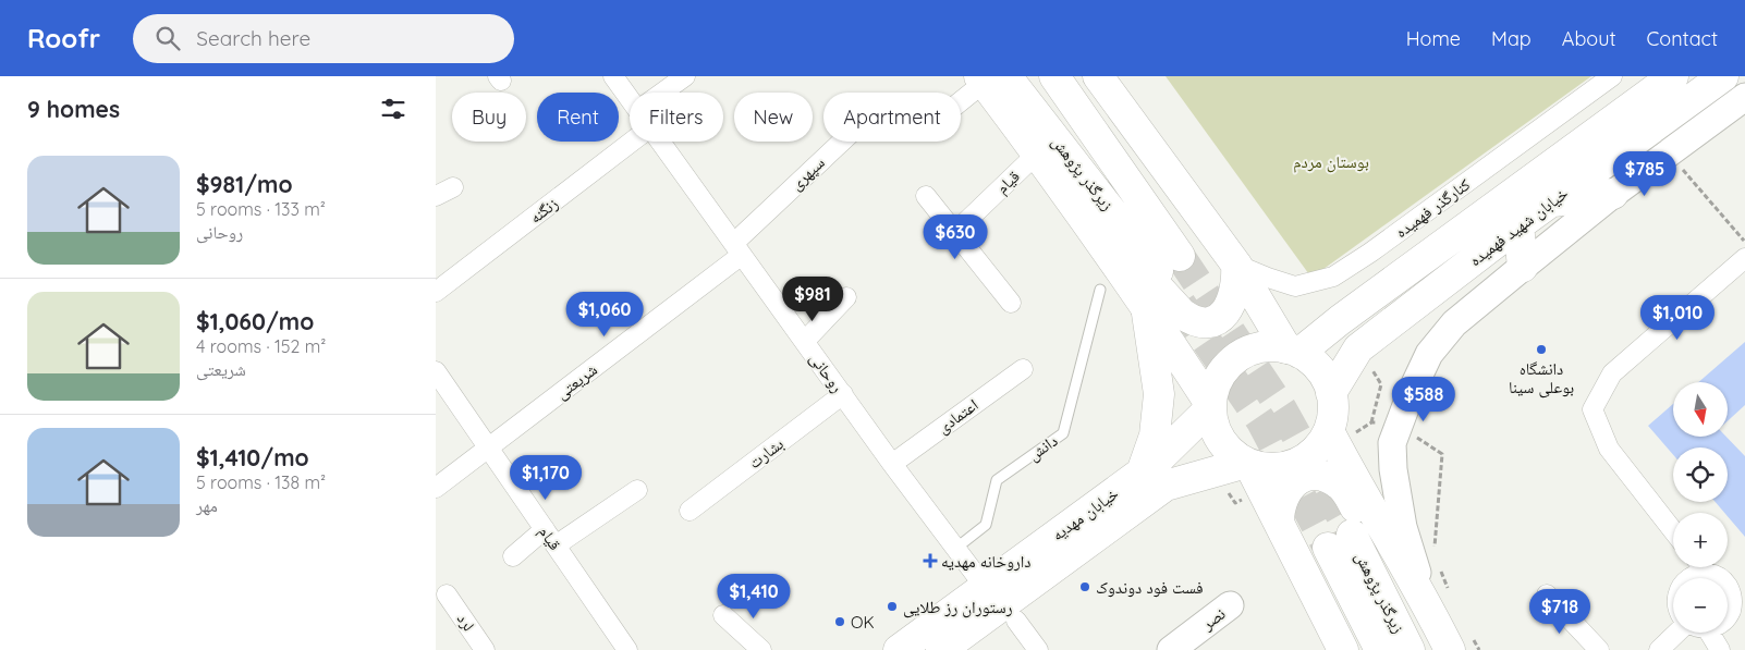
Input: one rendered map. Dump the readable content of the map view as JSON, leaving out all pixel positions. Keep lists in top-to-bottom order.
{
  "streets": {
    "main road": ["زیرگذر پژوهش", "خیابان شهید فهمیده", "خیابان مهدیه"],
    "street": [
      "سپهری",
      "قیام",
      "کنارگذر فهمیده",
      "زنگنه",
      "روحانی",
      "شریعتی",
      "اعتمادی",
      "بشارت",
      "نصر",
      "لرد"
    ],
    "lane": ["دانش"]
  },
  "crossings": [
    ["سپهری", "روحانی"],
    ["سپهری", "شریعتی"],
    ["قیام", "شریعتی"],
    ["خیابان شهید فهمیده", "خیابان مهدیه"],
    ["روحانی", "شریعتی"],
    ["روحانی", "اعتمادی"],
    ["روحانی", "دانش"],
    ["روحانی", "بشارت"],
    ["روحانی", "خیابان مهدیه"]
  ],
  "parks": ["بوستان مردم"],
  "places": {
    "other": [
      "دانشگاه بوعلی سینا",
      "فست فود دوندوک",
      "رستوران رز طلایی",
      "OK"
    ],
    "health": ["داروخانه مهدیه"]
  },
  "north": "bottom",
  "page": {
    "header": "Roofr",
    "search": "Search here",
    "nav": [
      "Home",
      "Map",
      "About",
      "Contact"
    ],
    "heading": "9 homes",
    "chip": [
      "Buy",
      "Rent",
      "Filters",
      "New",
      "Apartment"
    ],
    "list": [
      {
        "name": "$981/mo",
        "note": "5 rooms · 133 m² · روحانی"
      },
      {
        "name": "$1,060/mo",
        "note": "4 rooms · 152 m² · شریعتی"
      },
      {
        "name": "$1,410/mo",
        "note": "5 rooms · 138 m² · مهر"
      }
    ],
    "price": [
      "$785",
      "$630",
      "$981",
      "$1,060",
      "$1,010",
      "$588",
      "$1,170",
      "$1,410",
      "$718"
    ],
    "map_buttons": ["+", "−"]
  }
}
